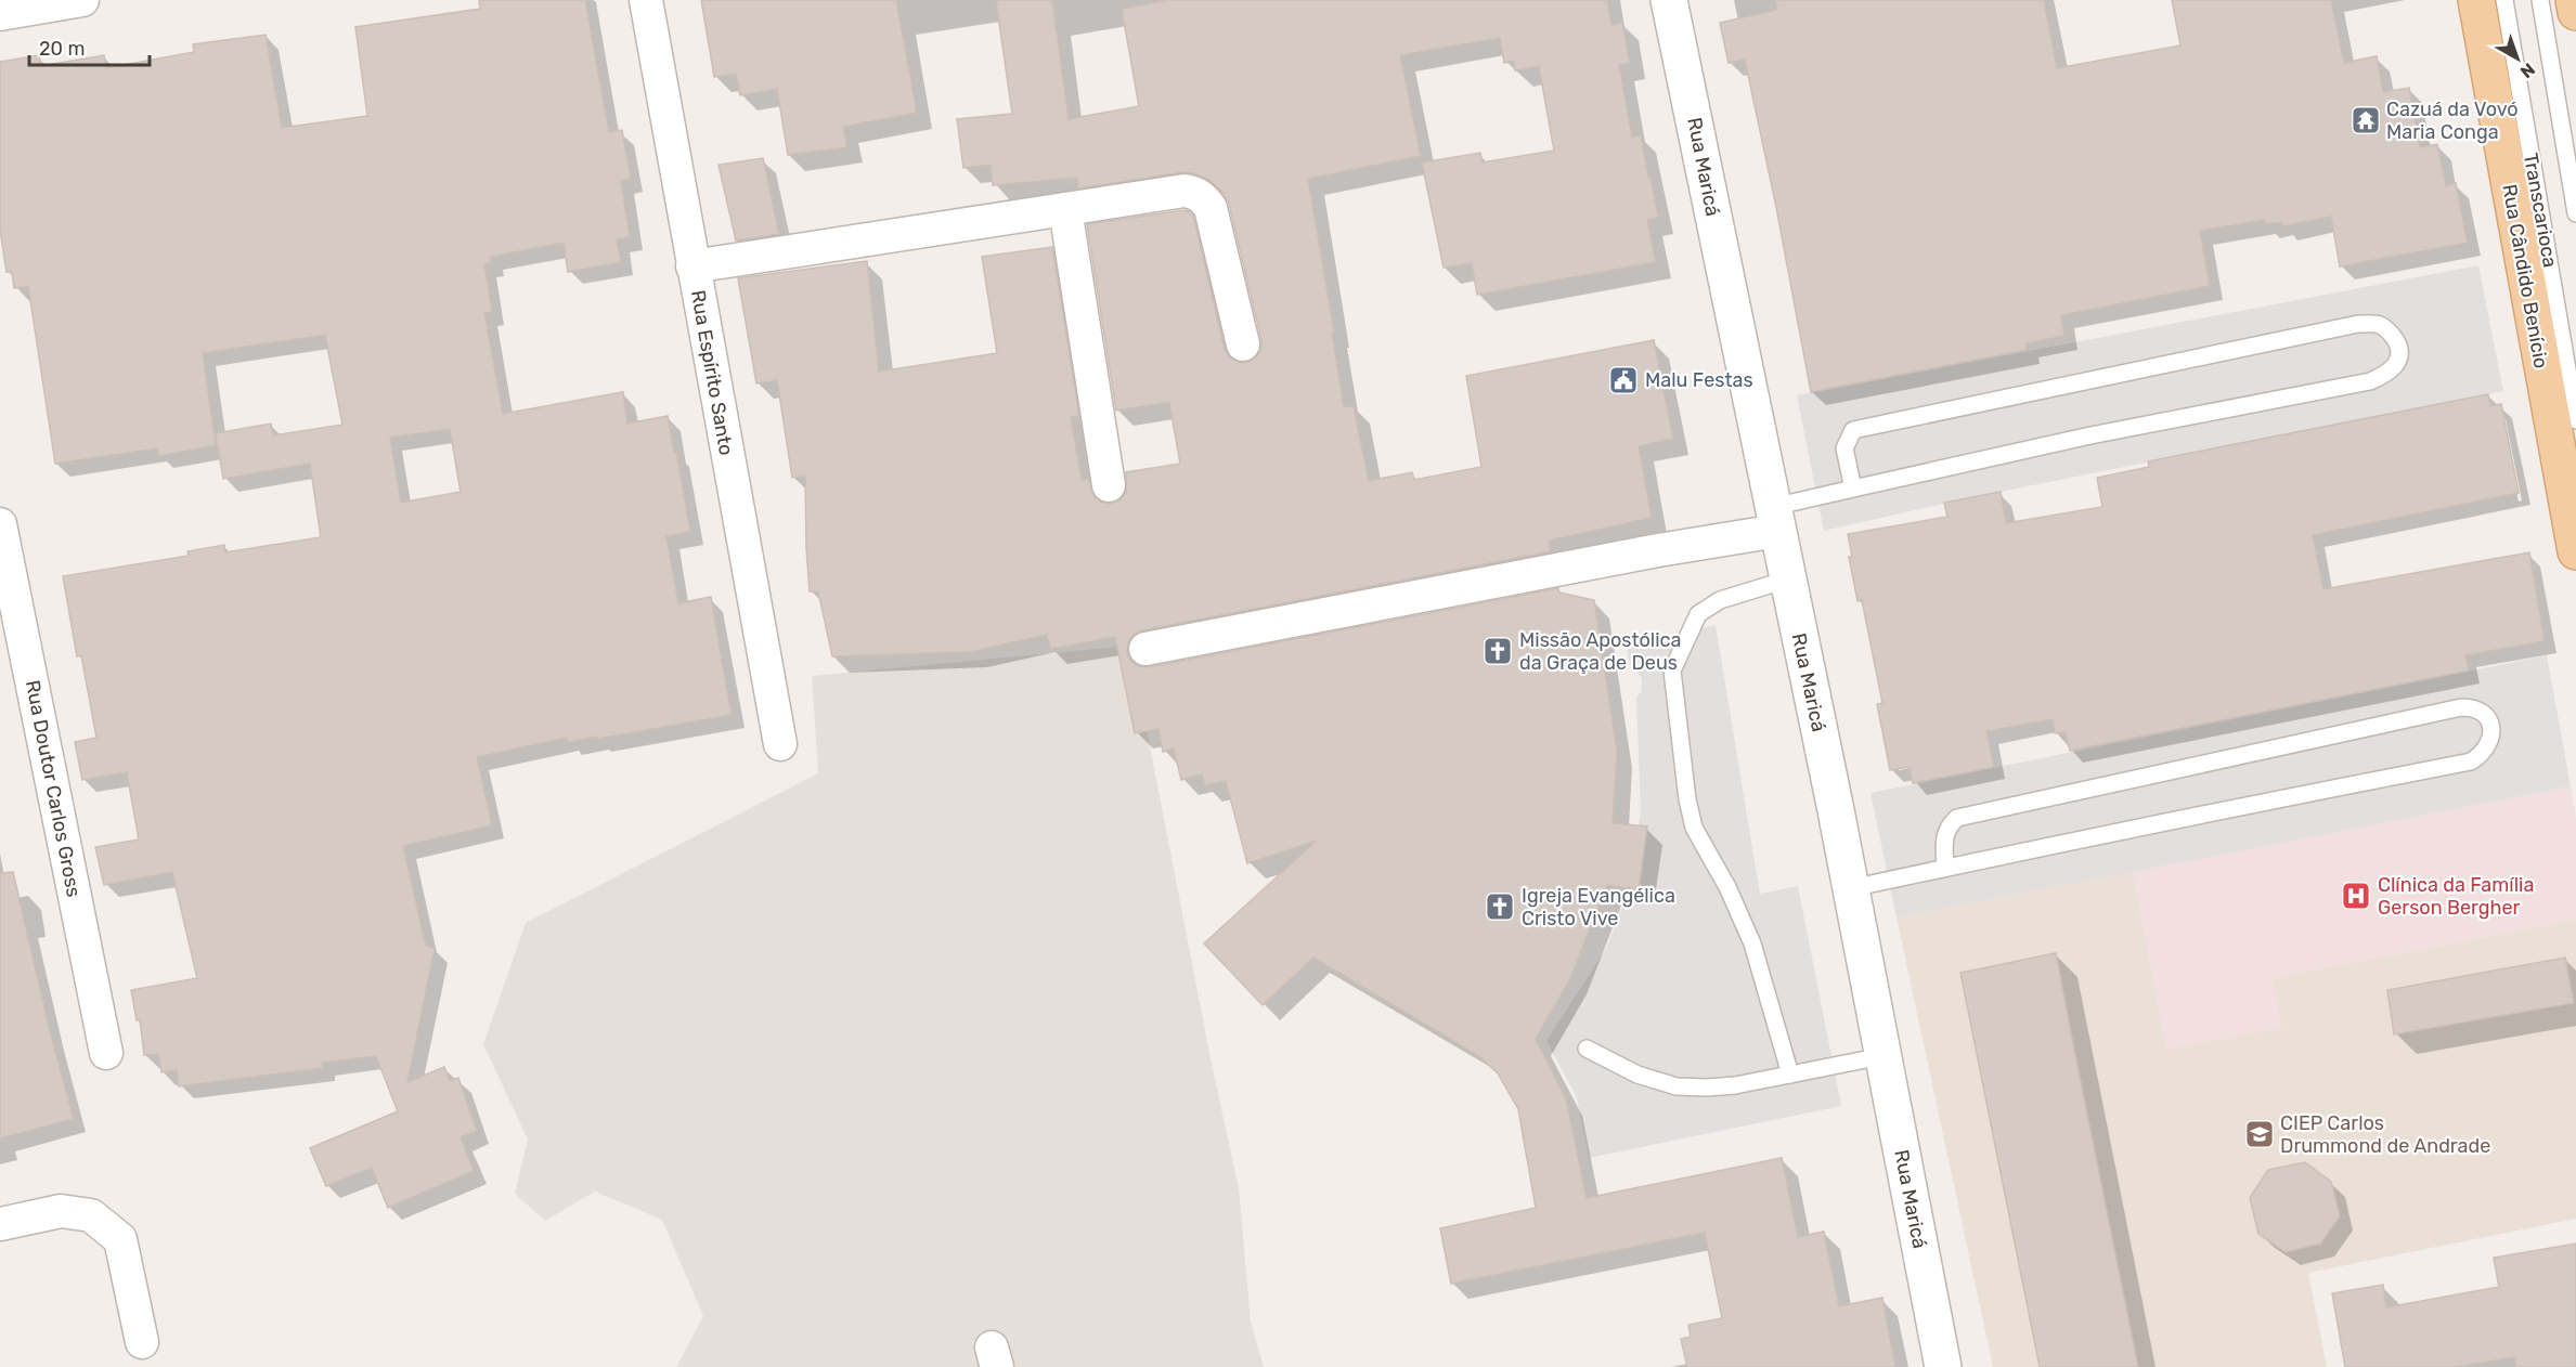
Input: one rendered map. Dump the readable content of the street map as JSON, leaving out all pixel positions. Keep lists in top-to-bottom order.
{
  "streets": {
    "main road": ["Rua Cândido Benício"],
    "street": ["Rua Maricá", "Rua Espírito Santo", "Rua Doutor Carlos Gross"],
    "lane": ["Transcarioca"]
  },
  "places": {
    "temple": ["Cazuá da Vovó Maria Conga"],
    "public building": ["Malu Festas"],
    "church": ["Missão Apostólica da Graça de Deus", "Igreja Evangélica Cristo Vive"],
    "hospital": ["Clínica da Família Gerson Bergher"],
    "school or university": ["CIEP Carlos Drummond de Andrade"]
  },
  "scale_bar": "20 m",
  "north": "bottom right"
}
